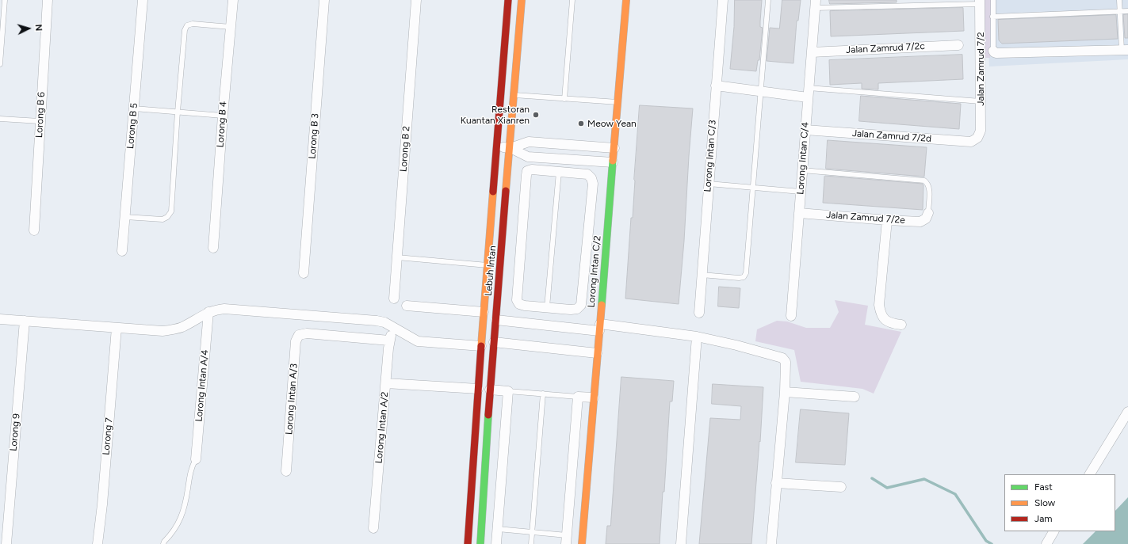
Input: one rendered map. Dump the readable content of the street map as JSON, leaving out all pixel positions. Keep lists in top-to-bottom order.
{
  "streets": {
    "main road": ["Lebuh Intan", "Lorong Intan C/2"],
    "street": [
      "Jalan Zamrud 7/2c",
      "Jalan Zamrud 7/2",
      "Lorong B 6",
      "Lorong B 4",
      "Lorong B 5",
      "Lorong B 3",
      "Jalan Zamrud 7/2d",
      "Lorong B 2",
      "Lorong Intan C/3",
      "Lorong Intan C/4",
      "Jalan Zamrud 7/2e",
      "Lorong Intan A/4",
      "Lorong Intan A/3",
      "Lorong Intan A/2",
      "Lorong 9",
      "Lorong 7"
    ]
  },
  "crossings": [
    ["Jalan Zamrud 7/2c", "Lorong Intan C/4"],
    ["Jalan Zamrud 7/2", "Jalan Zamrud 7/2d"],
    ["Jalan Zamrud 7/2d", "Lorong Intan C/4"],
    ["Lorong Intan C/4", "Jalan Zamrud 7/2e"],
    ["Lorong Intan A/3", "Lorong Intan A/2"]
  ],
  "places": ["Restoran Kuantan Xianren", "Meow Yean"],
  "legend": ["Fast", "Slow", "Jam"],
  "north": "right"
}
